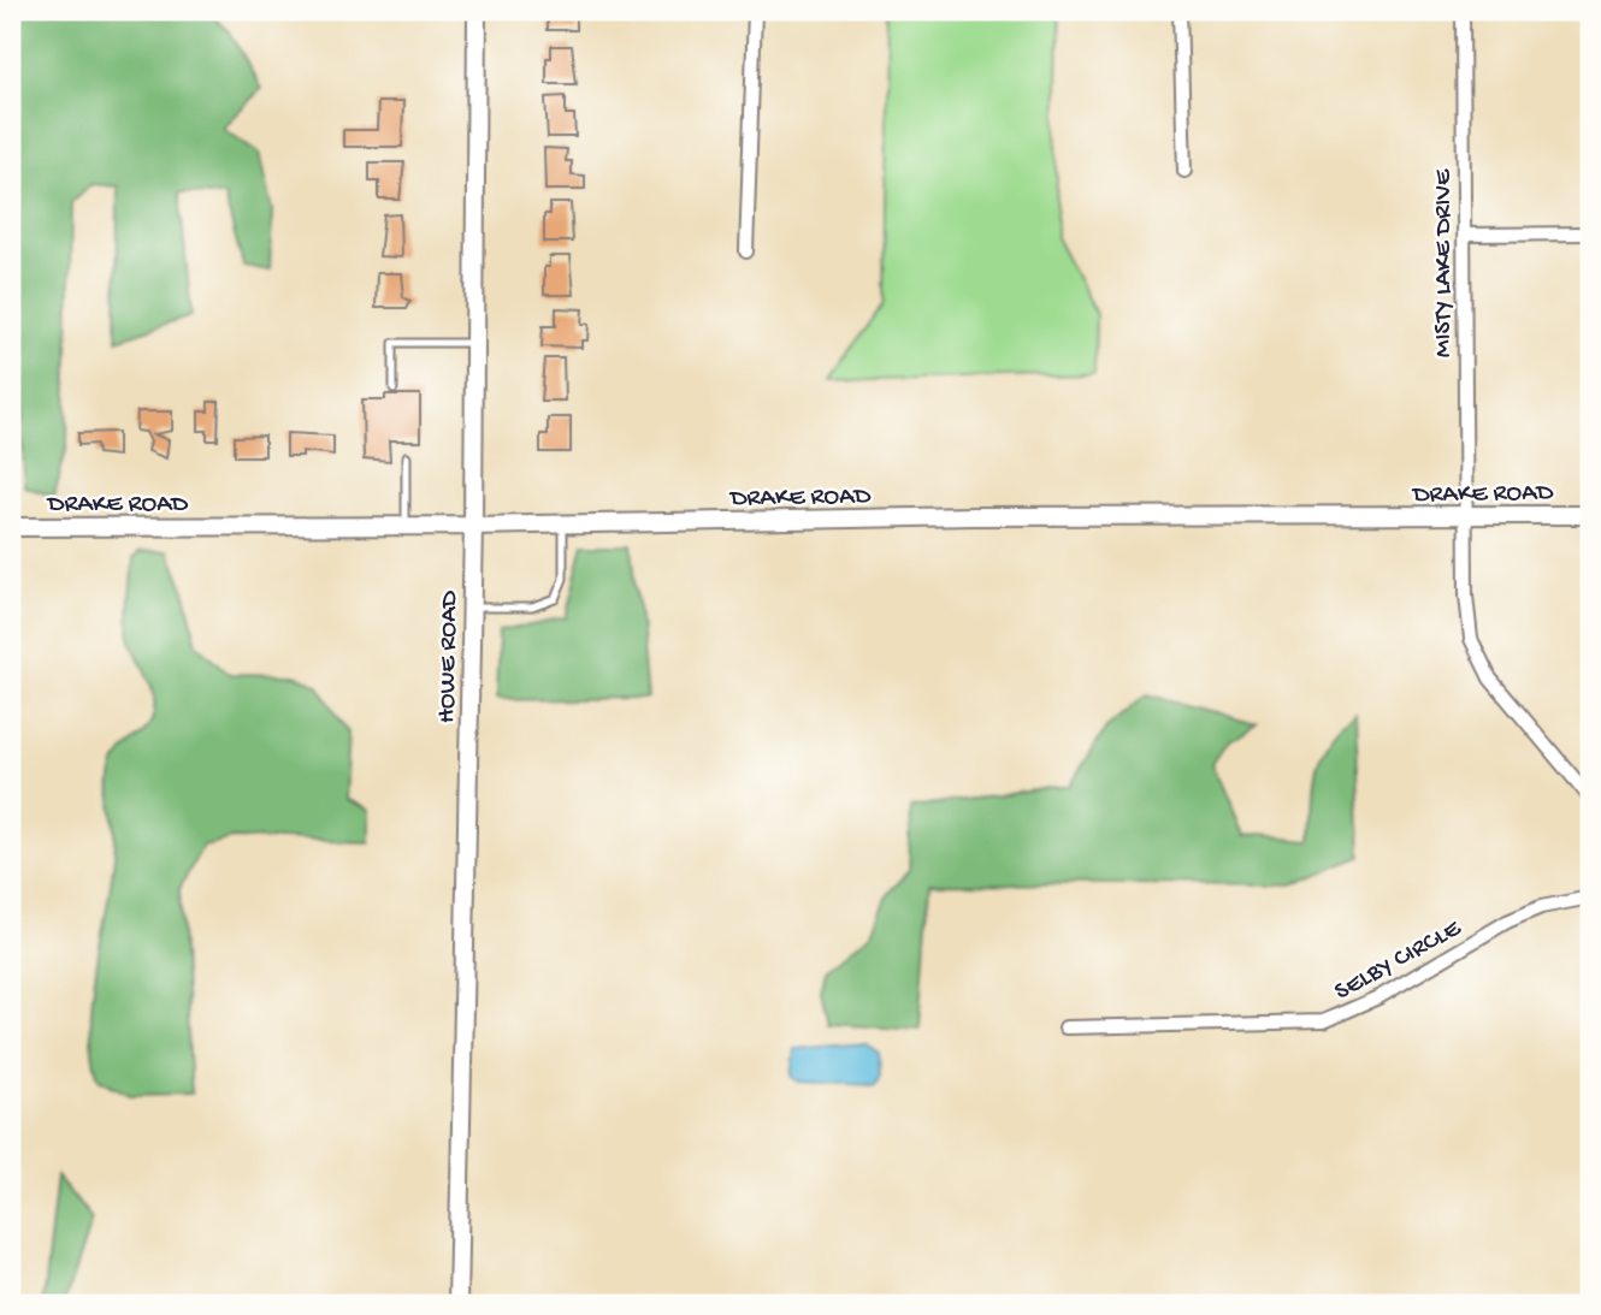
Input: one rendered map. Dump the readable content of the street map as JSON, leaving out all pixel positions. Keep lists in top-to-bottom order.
{
  "streets": {
    "street": [
      "MISTY LAKE DRIVE",
      "DRAKE ROAD",
      "HOWE ROAD",
      "SELBY CIRCLE"
    ]
  },
  "crossings": [
    ["MISTY LAKE DRIVE", "DRAKE ROAD"],
    ["DRAKE ROAD", "HOWE ROAD"]
  ]
}
